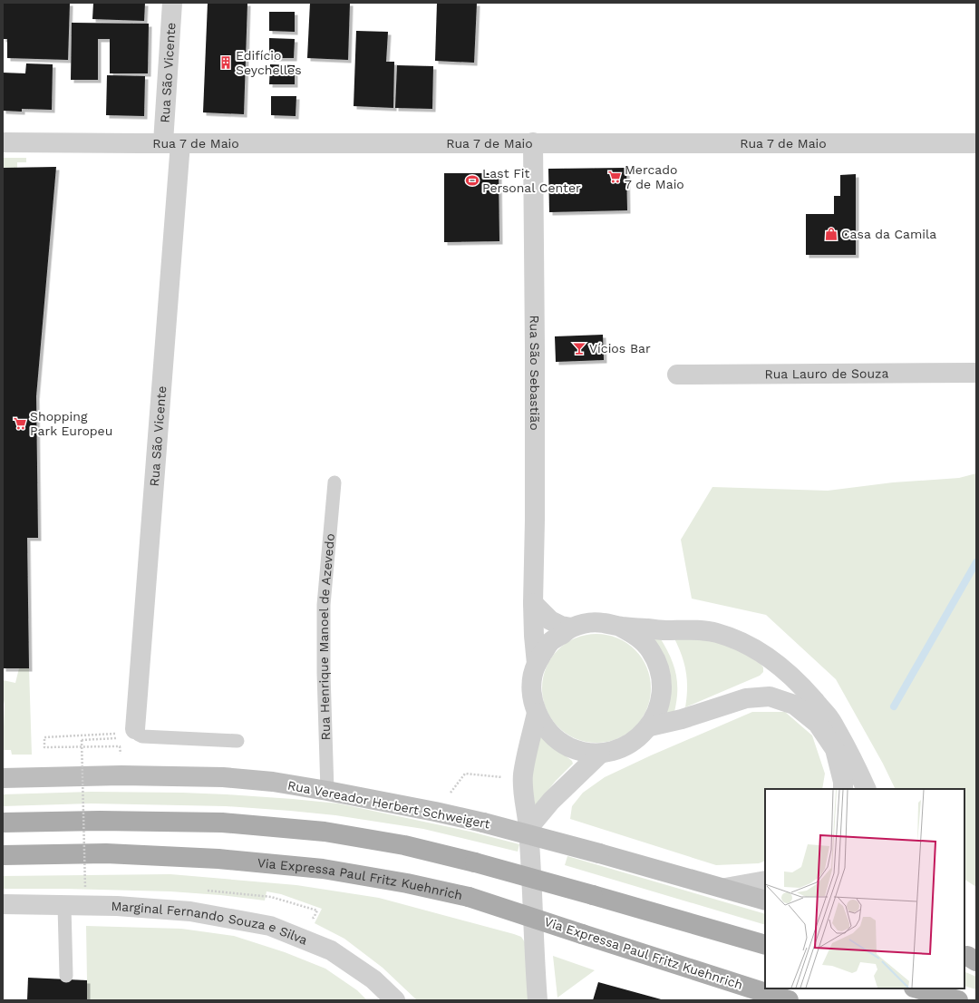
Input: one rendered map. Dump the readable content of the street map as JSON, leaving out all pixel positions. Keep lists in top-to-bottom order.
{
  "streets": {
    "main road": ["Rua Vereador Herbert Schweigert", "Via Expressa Paul Fritz Kuehnrich"],
    "street": [
      "Rua São Vicente",
      "Rua 7 de Maio",
      "Rua São Sebastião",
      "Rua Lauro de Souza",
      "Marginal Fernando Souza e Silva"
    ],
    "lane": ["Rua Henrique Manoel de Azevedo"]
  },
  "crossings": [
    ["Rua São Vicente", "Rua 7 de Maio"],
    ["Rua 7 de Maio", "Rua São Sebastião"],
    ["Rua Henrique Manoel de Azevedo", "Rua Vereador Herbert Schweigert"]
  ],
  "places": {
    "building": ["Edifício Seychelles"],
    "supermarket": ["Mercado 7 de Maio", "Shopping Park Europeu"],
    "sports": ["Last Fit Personal Center"],
    "shop": ["Casa da Camila"],
    "bar": ["Vícios Bar"]
  }
}
